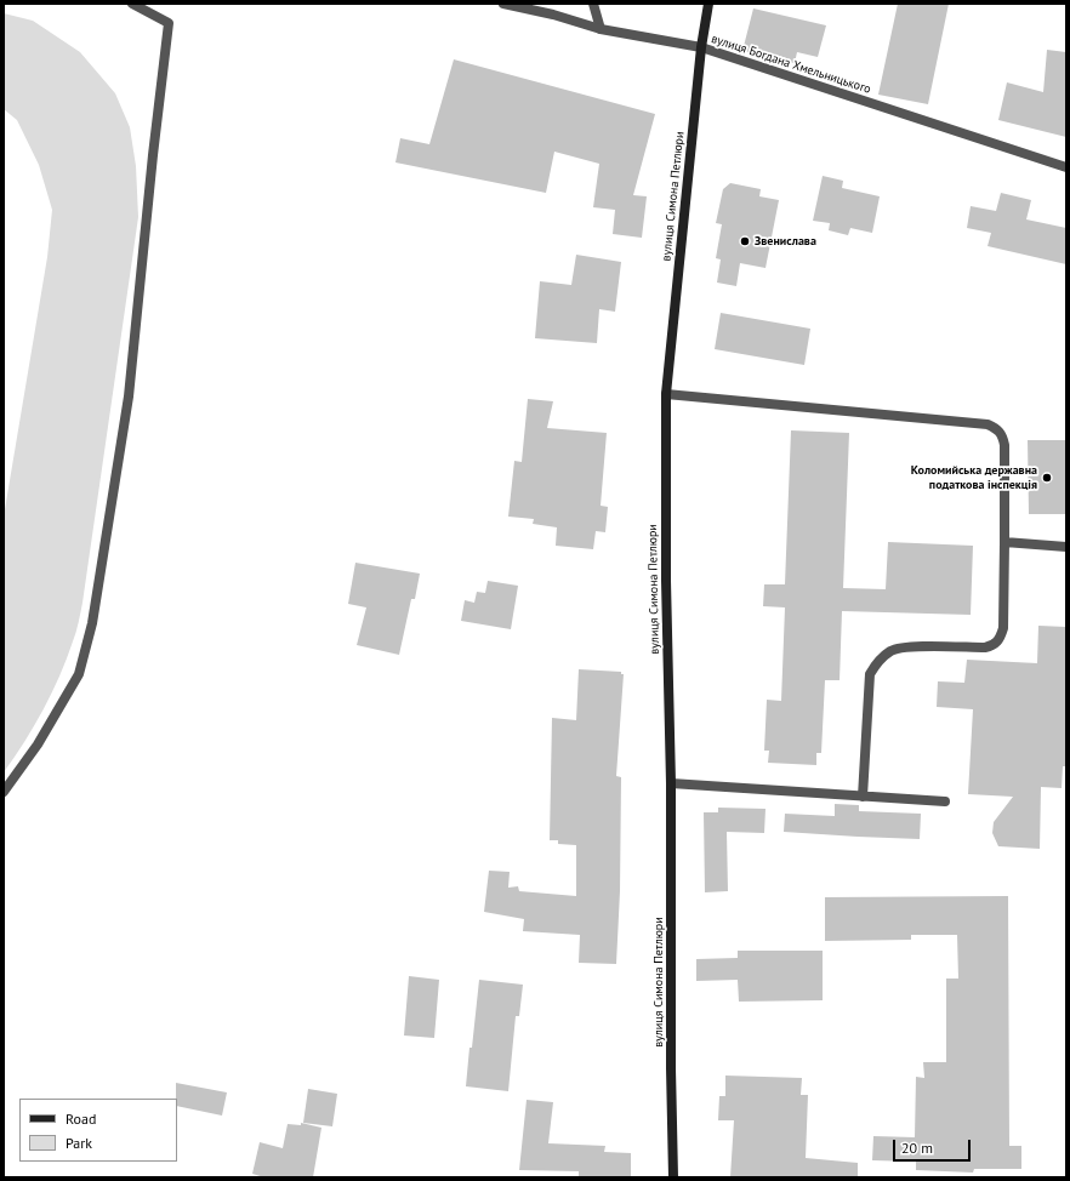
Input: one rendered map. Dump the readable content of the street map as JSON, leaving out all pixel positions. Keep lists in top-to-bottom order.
{
  "streets": {
    "street": ["вулиця Богдана Хмельницького", "вулиця Симона Петлюри"]
  },
  "crossings": [
    ["вулиця Богдана Хмельницького", "вулиця Симона Петлюри"]
  ],
  "places": ["Звенислава", "Коломийська державна податкова інспекція"],
  "legend": ["Road", "Park"],
  "scale_bar": "20 m"
}
